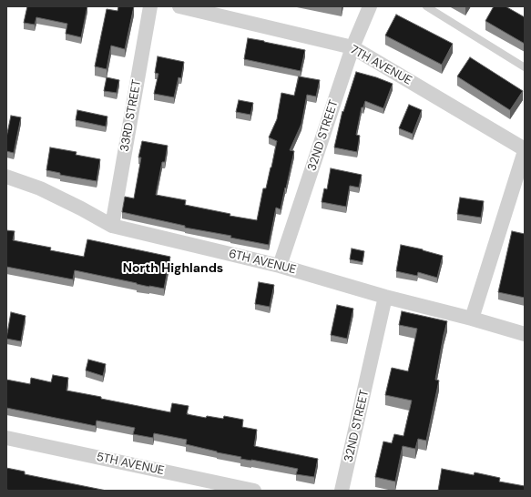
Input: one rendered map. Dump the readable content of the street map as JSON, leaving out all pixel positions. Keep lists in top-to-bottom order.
{
  "streets": {
    "street": [
      "7TH AVENUE",
      "33RD STREET",
      "32ND STREET",
      "6TH AVENUE",
      "5TH AVENUE"
    ]
  },
  "crossings": [
    ["7TH AVENUE", "32ND STREET"],
    ["33RD STREET", "6TH AVENUE"],
    ["32ND STREET", "6TH AVENUE"]
  ],
  "districts": ["North Highlands"]
}
